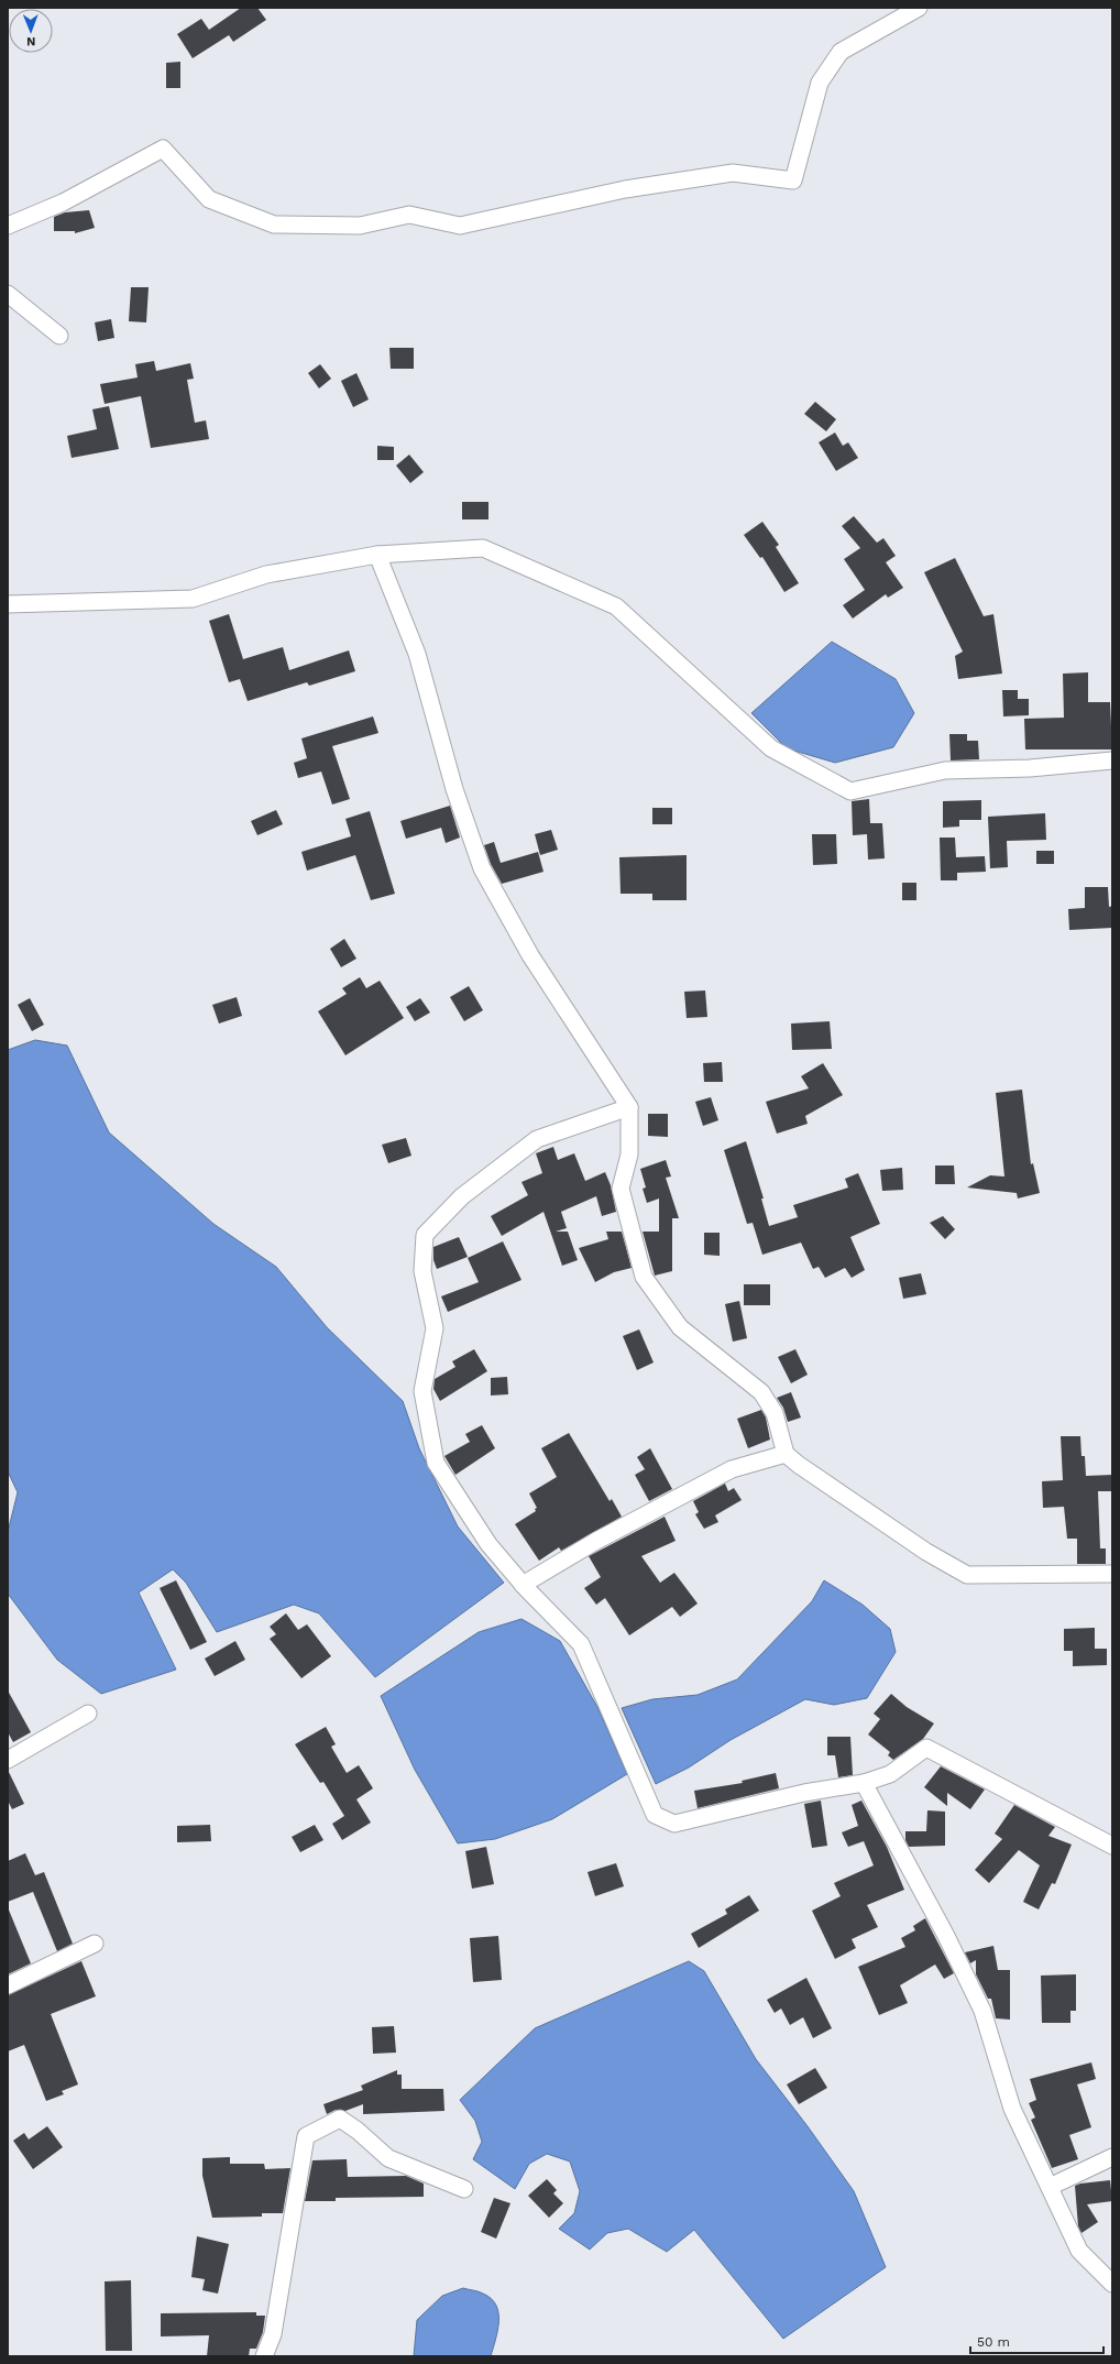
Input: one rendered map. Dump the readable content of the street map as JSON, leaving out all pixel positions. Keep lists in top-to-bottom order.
{
  "scale_bar": "50 m",
  "north": "bottom"
}
